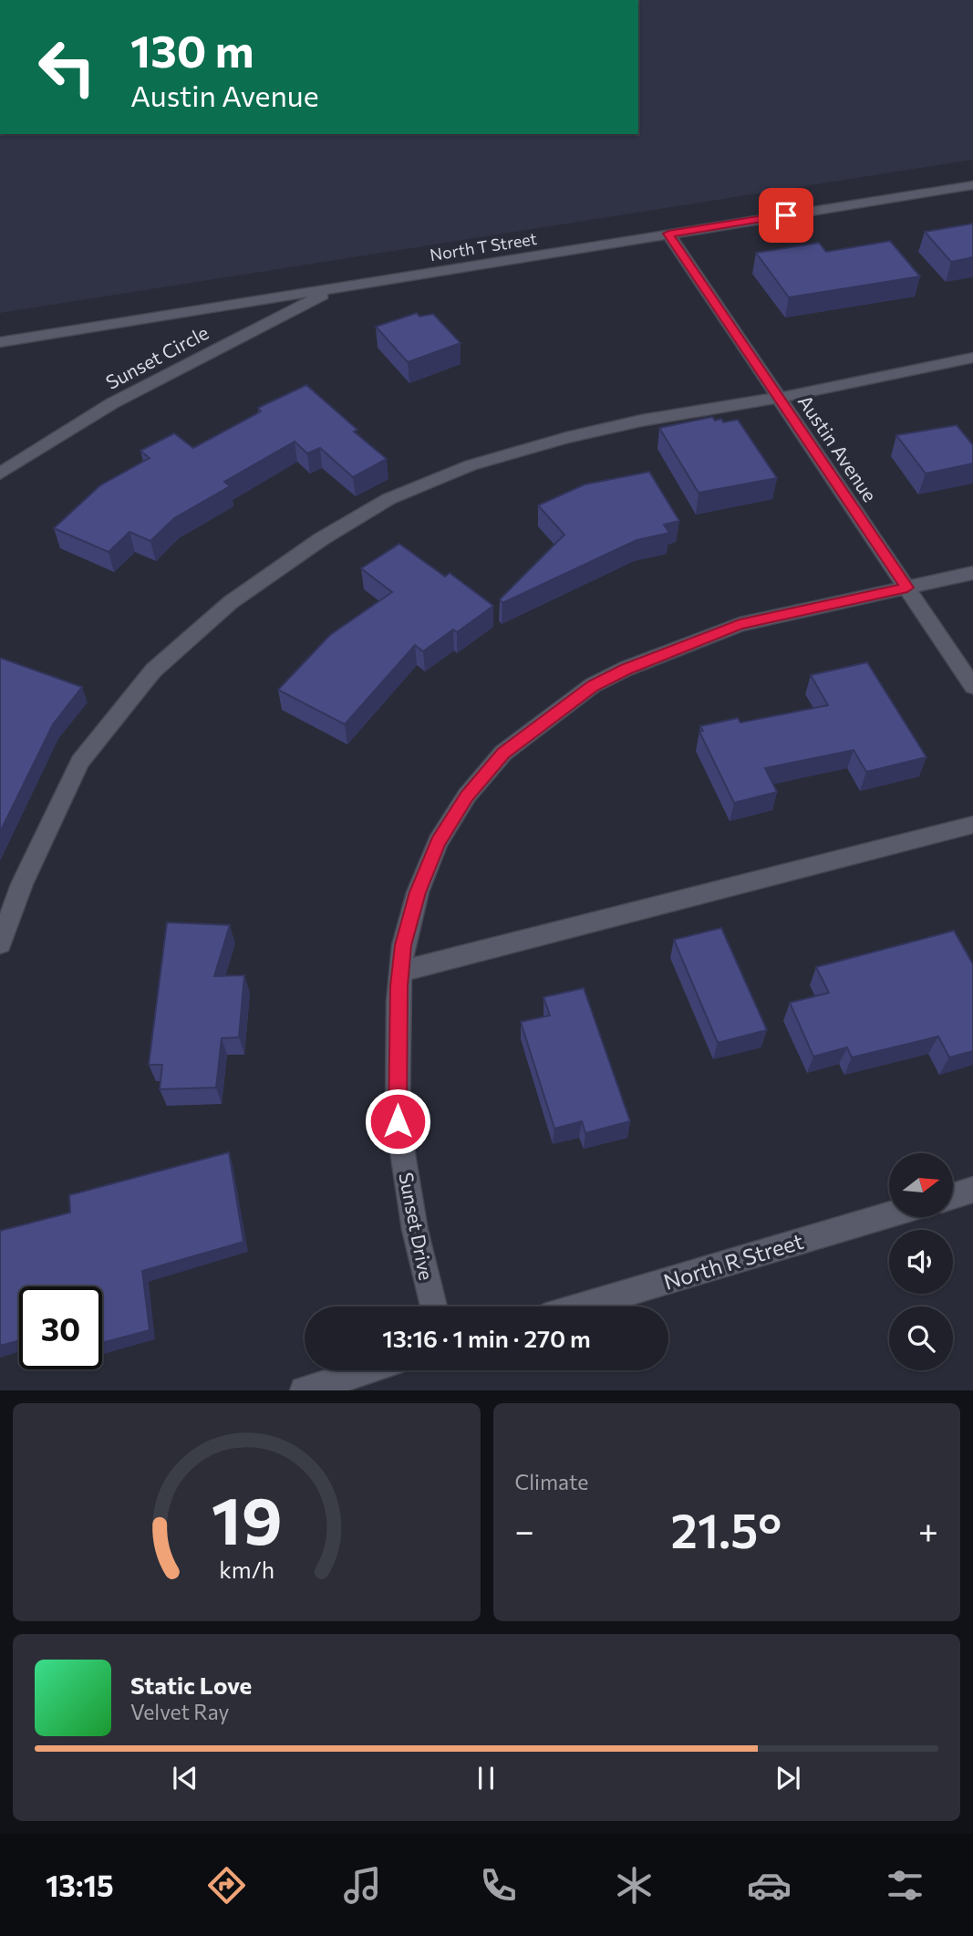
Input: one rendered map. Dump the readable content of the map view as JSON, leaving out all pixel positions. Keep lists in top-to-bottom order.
{
  "streets": {
    "street": [
      "North T Street",
      "Sunset Circle",
      "Austin Avenue",
      "Sunset Drive",
      "North R Street"
    ]
  },
  "crossings": [
    ["North T Street", "Sunset Circle"],
    ["North T Street", "Austin Avenue"],
    ["Austin Avenue", "Sunset Drive"]
  ],
  "north": "right",
  "page": {
    "turn": ["130 m", "Austin Avenue"],
    "limit": "30",
    "trip": "13:16 · 1 min · 270 m",
    "tile": "Climate",
    "heat": ["−", "21.5°", "+"],
    "song": ["Static Love", "Velvet Ray"],
    "tabs": "13:15",
    "gauge": ["19", "km/h"]
  }
}
